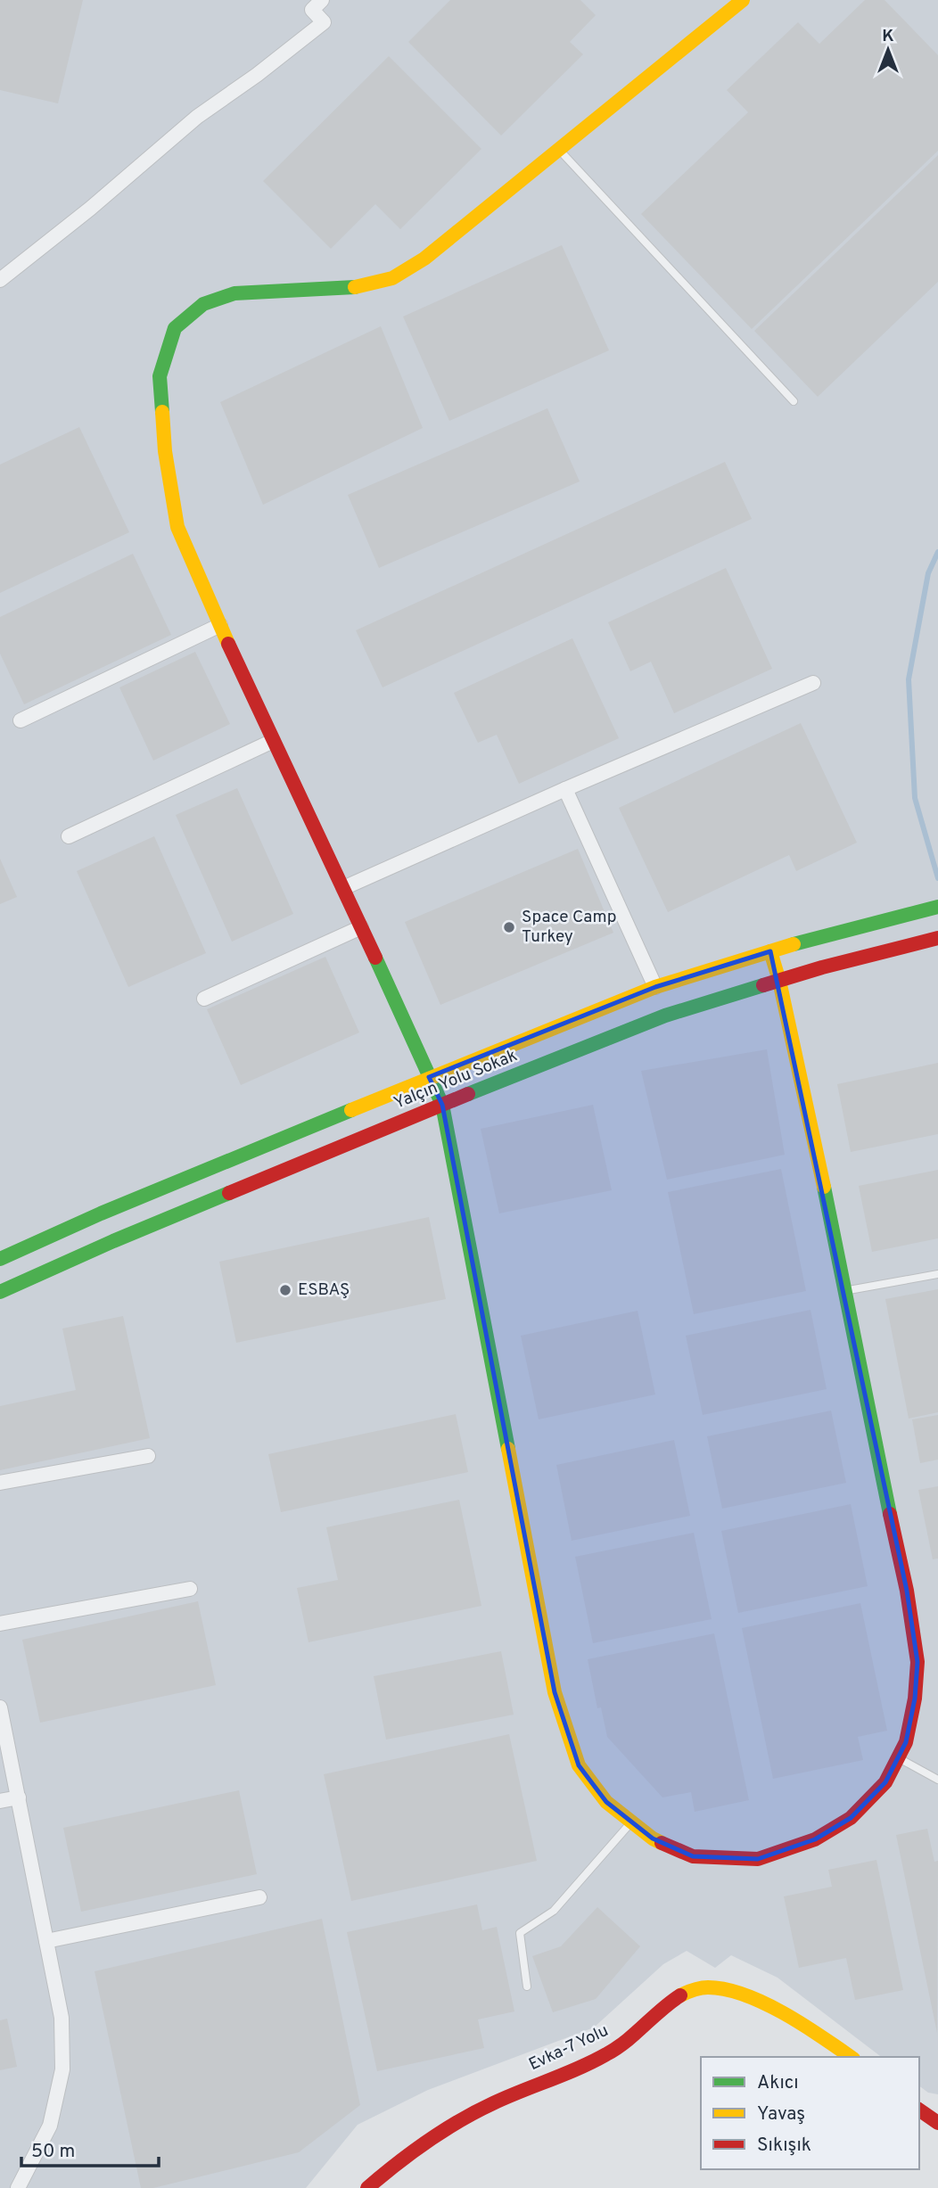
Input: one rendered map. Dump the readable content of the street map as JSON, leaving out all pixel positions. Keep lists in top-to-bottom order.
{
  "streets": {
    "street": ["Yalçın Yolu Sokak", "Evka-7 Yolu"]
  },
  "places": ["Space Camp Turkey", "ESBAŞ"],
  "legend": ["Akıcı", "Yavaş", "Sıkışık"],
  "scale_bar": "50 m",
  "north": "top"
}
